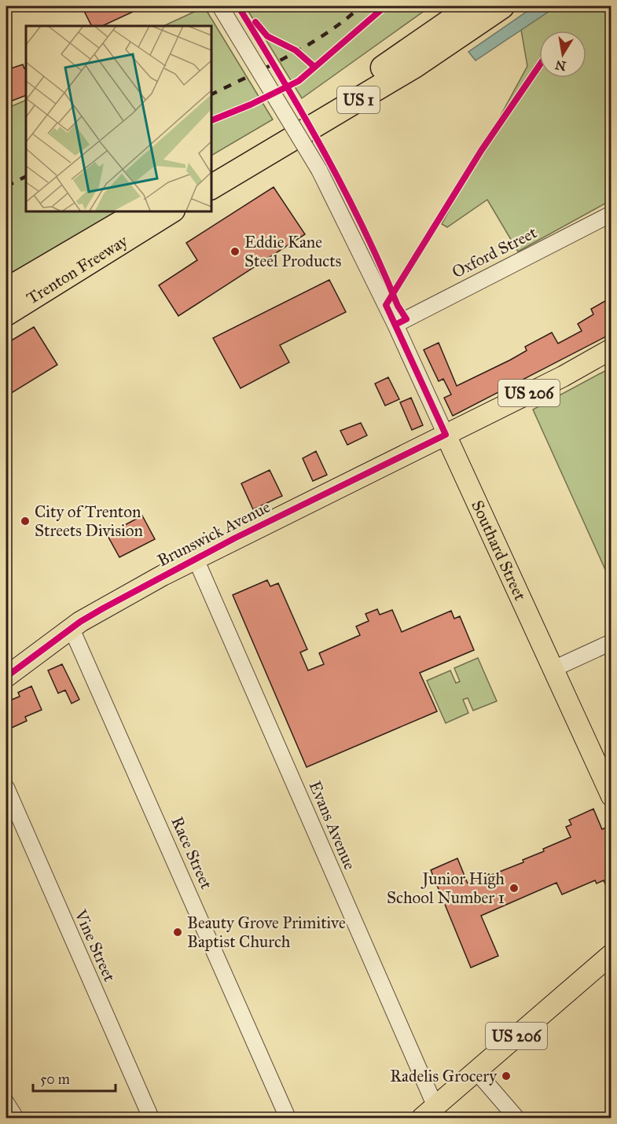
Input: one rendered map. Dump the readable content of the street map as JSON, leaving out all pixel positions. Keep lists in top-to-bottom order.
{
  "streets": {
    "highway": ["US 1", "Trenton Freeway"],
    "main road": ["US 206", "Brunswick Avenue", "Southard Street"],
    "street": [
      "Oxford Street",
      "Evans Avenue",
      "Race Street",
      "Vine Street"
    ]
  },
  "crossings": [
    ["Oxford Street", "Southard Street"],
    ["US 206", "Evans Avenue"],
    ["Brunswick Avenue", "Southard Street"],
    ["Brunswick Avenue", "Evans Avenue"],
    ["Brunswick Avenue", "Race Street"]
  ],
  "places": [
    "Eddie Kane Steel Products",
    "City of Trenton Streets Division",
    "Junior High School Number 1",
    "Beauty Grove Primitive Baptist Church",
    "Radelis Grocery"
  ],
  "scale_bar": "50 m",
  "north": "bottom"
}
